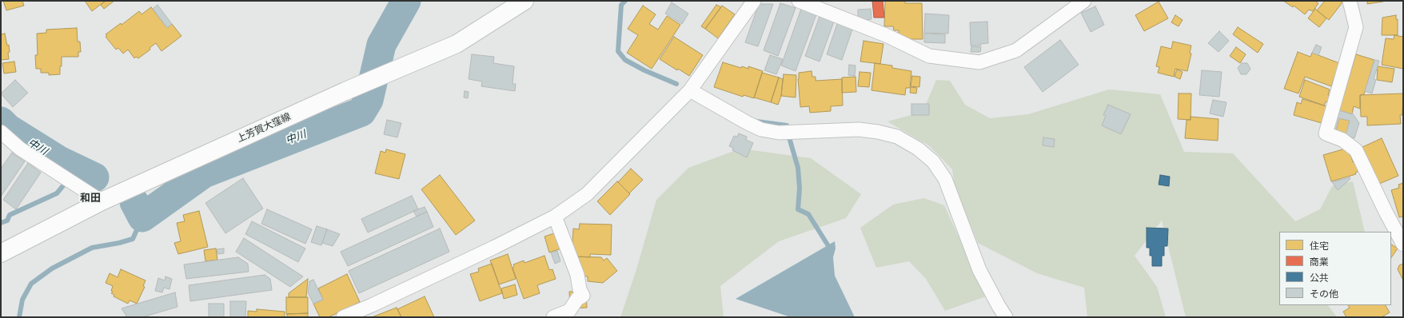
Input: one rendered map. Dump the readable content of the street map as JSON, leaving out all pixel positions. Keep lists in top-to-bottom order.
{
  "streets": {
    "main road": ["上芳賀大窪線"]
  },
  "districts": ["和田"],
  "water": ["中川"],
  "legend": [
    "住宅",
    "商業",
    "公共",
    "その他"
  ]
}
